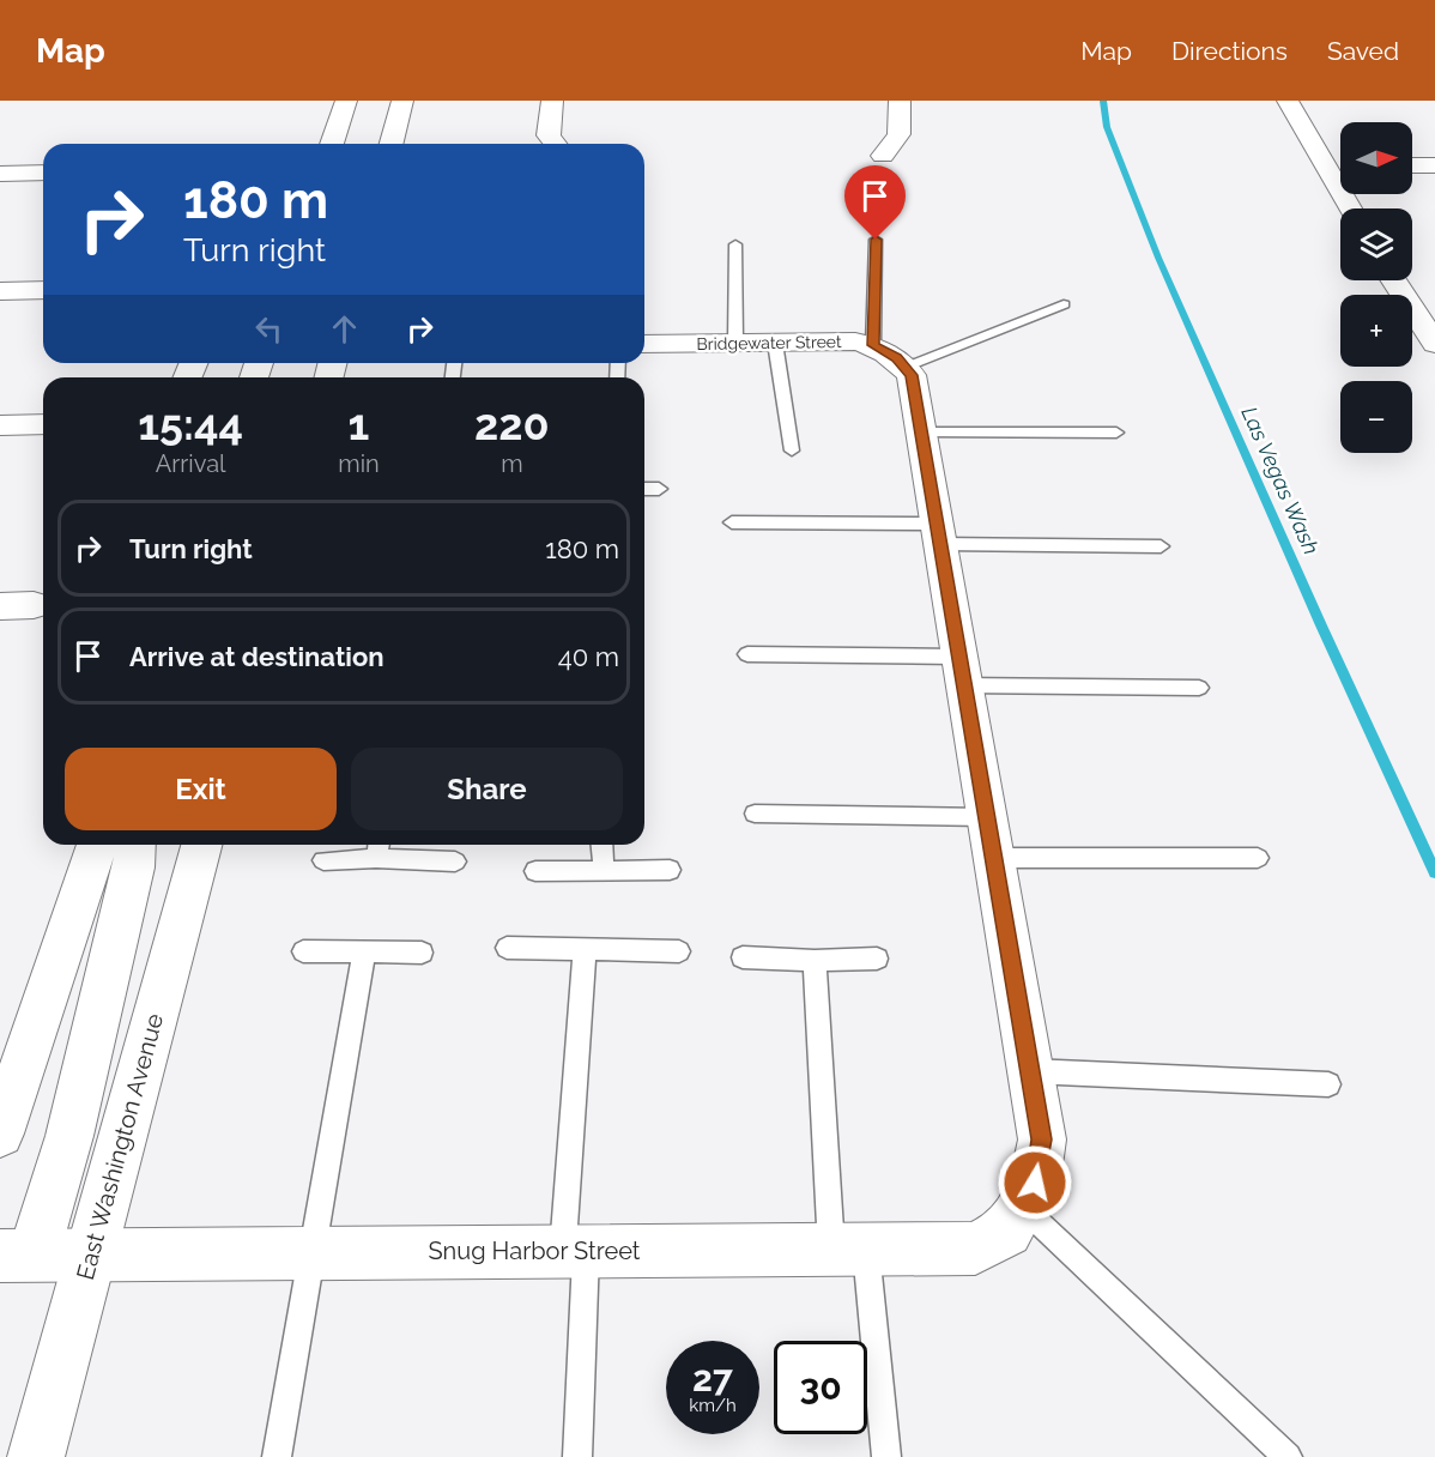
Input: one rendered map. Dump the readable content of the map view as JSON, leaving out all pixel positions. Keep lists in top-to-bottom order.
{
  "streets": {
    "street": ["Bridgewater Street", "East Washington Avenue", "Snug Harbor Street"]
  },
  "crossings": [
    ["East Washington Avenue", "Snug Harbor Street"]
  ],
  "water": ["Las Vegas Wash"],
  "north": "right",
  "page": {
    "header": "Map",
    "nav": ["Map", "Directions", "Saved"],
    "map_buttons": ["+", "−"],
    "turn": ["180 m", "Turn right"],
    "eta": [
      "15:44",
      "Arrival",
      "1",
      "min",
      "220",
      "m"
    ],
    "list": [
      {
        "name": "Turn right",
        "value": "180 m"
      },
      {
        "name": "Arrive at destination",
        "value": "40 m"
      }
    ],
    "buttons": ["Exit", "Share"],
    "speed": "27 km/h",
    "limit": "30"
  }
}
